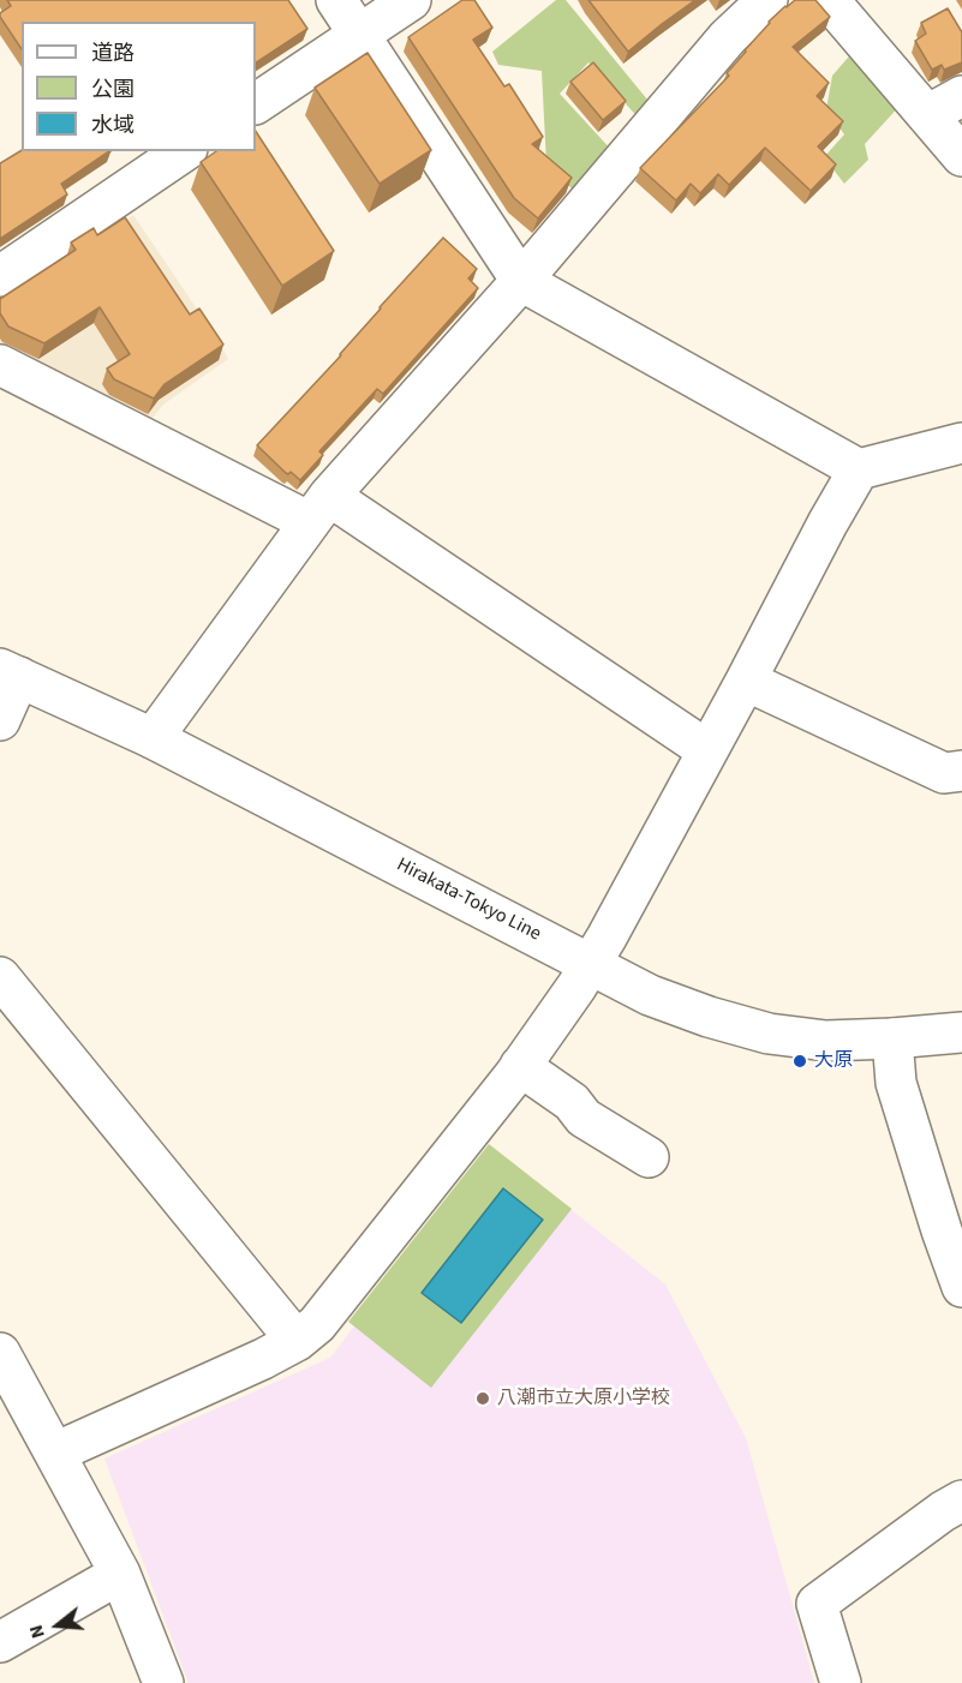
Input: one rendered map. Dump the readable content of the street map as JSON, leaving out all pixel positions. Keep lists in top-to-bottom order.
{
  "streets": {
    "street": ["Hirakata-Tokyo Line"]
  },
  "places": ["大原", "八潮市立大原小学校"],
  "legend": ["道路", "公園", "水域"],
  "north": "left"
}
